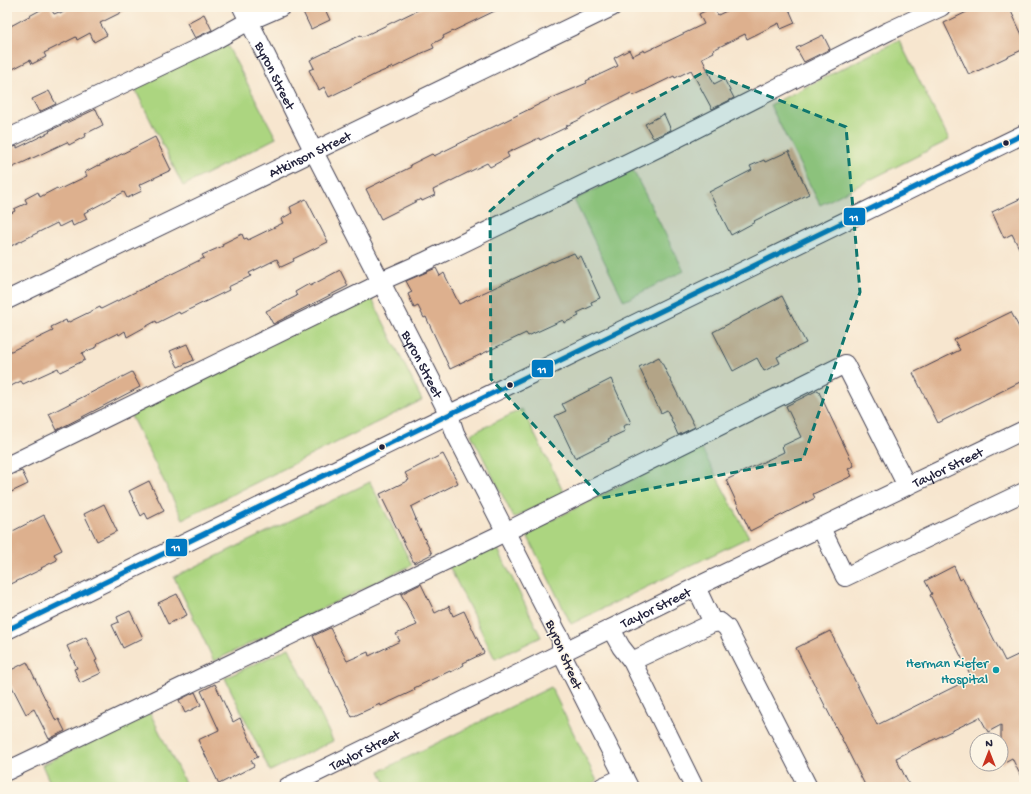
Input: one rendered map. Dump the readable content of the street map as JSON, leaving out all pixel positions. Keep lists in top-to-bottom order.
{
  "streets": {
    "street": ["Byron Street", "Atkinson Street", "Taylor Street"]
  },
  "crossings": [
    ["Byron Street", "Atkinson Street"],
    ["Byron Street", "Taylor Street"]
  ],
  "places": ["Herman Kiefer Hospital"],
  "lines": ["transit line 11"],
  "north": "top"
}
